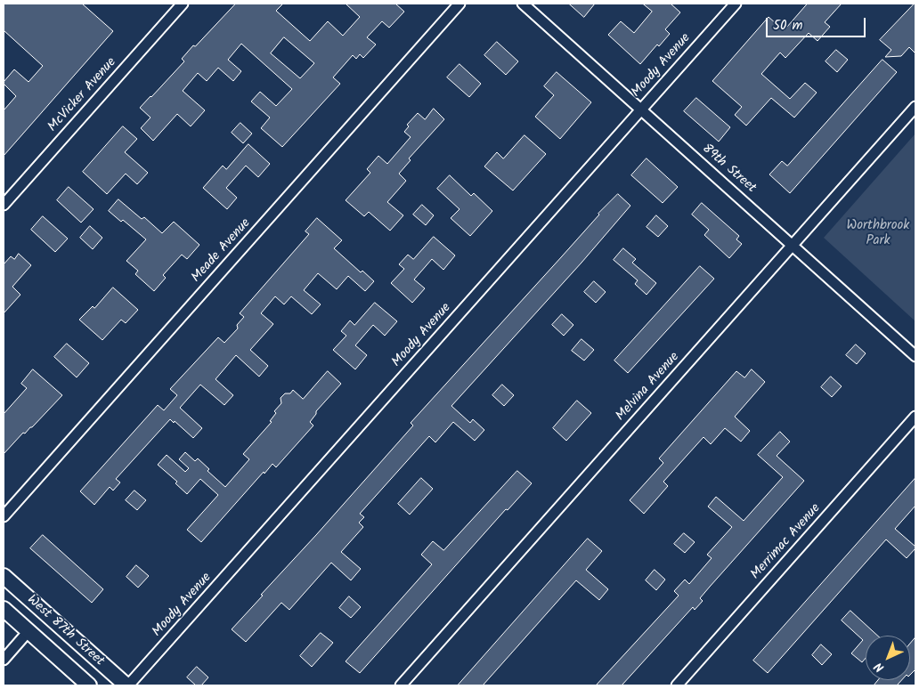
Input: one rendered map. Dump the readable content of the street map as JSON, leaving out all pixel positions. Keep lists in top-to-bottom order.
{
  "streets": {
    "main road": ["West 87th Street"],
    "street": [
      "Moody Avenue",
      "McVicker Avenue",
      "89th Street",
      "Meade Avenue",
      "Melvina Avenue",
      "Merrimac Avenue"
    ]
  },
  "crossings": [
    ["Moody Avenue", "89th Street"],
    ["Moody Avenue", "West 87th Street"],
    ["89th Street", "Melvina Avenue"]
  ],
  "parks": ["Worthbrook Park"],
  "scale_bar": "50 m",
  "north": "bottom left"
}
